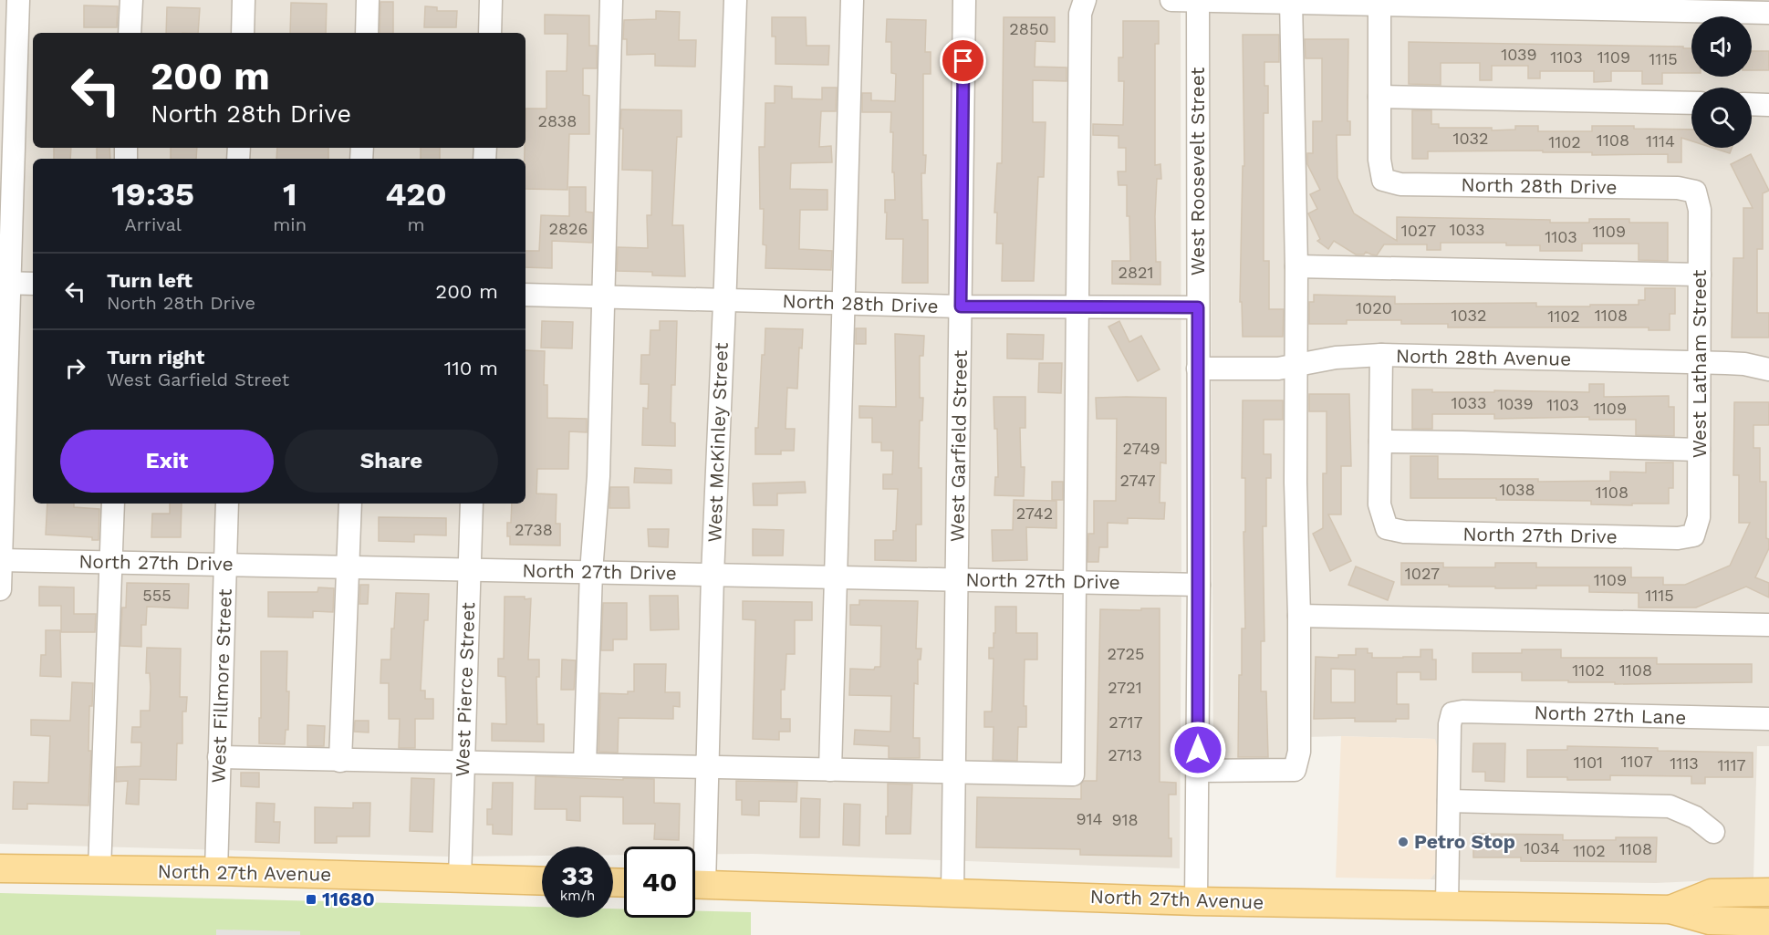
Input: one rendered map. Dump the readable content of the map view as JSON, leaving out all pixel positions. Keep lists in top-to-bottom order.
{
  "streets": {
    "main road": ["North 27th Avenue"],
    "street": [
      "West Roosevelt Street",
      "North 28th Drive",
      "North 28th Avenue",
      "West Latham Street",
      "West McKinley Street",
      "West Garfield Street",
      "North 27th Drive",
      "West Fillmore Street",
      "West Pierce Street",
      "North 27th Lane"
    ]
  },
  "crossings": [
    ["West Roosevelt Street", "North 28th Drive"],
    ["West Roosevelt Street", "North 28th Avenue"],
    ["West Roosevelt Street", "North 27th Drive"],
    ["West Roosevelt Street", "North 27th Avenue"],
    ["North 28th Drive", "West Latham Street"],
    ["North 28th Drive", "West McKinley Street"],
    ["North 28th Drive", "West Garfield Street"],
    ["North 28th Avenue", "West Latham Street"],
    ["West Latham Street", "North 27th Drive"],
    ["West McKinley Street", "North 27th Drive"],
    ["West Garfield Street", "North 27th Drive"],
    ["West Garfield Street", "North 27th Avenue"],
    ["North 27th Drive", "West Fillmore Street"],
    ["North 27th Drive", "West Pierce Street"],
    ["West Fillmore Street", "North 27th Avenue"],
    ["West Pierce Street", "North 27th Avenue"]
  ],
  "places": {
    "other": ["Petro Stop"],
    "transit": ["11680"]
  },
  "house_numbers": [
    "2850",
    "1039",
    "1103",
    "1109",
    "1115",
    "2838",
    "1032",
    "1108",
    "1114",
    "1102",
    "2826",
    "1033",
    "1027",
    "1109",
    "1103",
    "2821",
    "1020",
    "1032",
    "1108",
    "1102",
    "1033",
    "1039",
    "1103",
    "1109",
    "2749",
    "2747",
    "1038",
    "1108",
    "2742",
    "2738",
    "1027",
    "1109",
    "555",
    "1115",
    "2725",
    "1102",
    "1108",
    "2721",
    "2717",
    "2713",
    "1107",
    "1101",
    "1113",
    "1117",
    "914",
    "918",
    "1034",
    "1108",
    "1102"
  ],
  "page": {
    "turn": ["200 m", "North 28th Drive"],
    "eta": [
      "19:35",
      "Arrival",
      "1",
      "min",
      "420",
      "m"
    ],
    "list": [
      {
        "name": "Turn left",
        "note": "North 28th Drive",
        "value": "200 m"
      },
      {
        "name": "Turn right",
        "note": "West Garfield Street",
        "value": "110 m"
      }
    ],
    "buttons": ["Exit", "Share"],
    "speed": "33 km/h",
    "limit": "40"
  }
}
